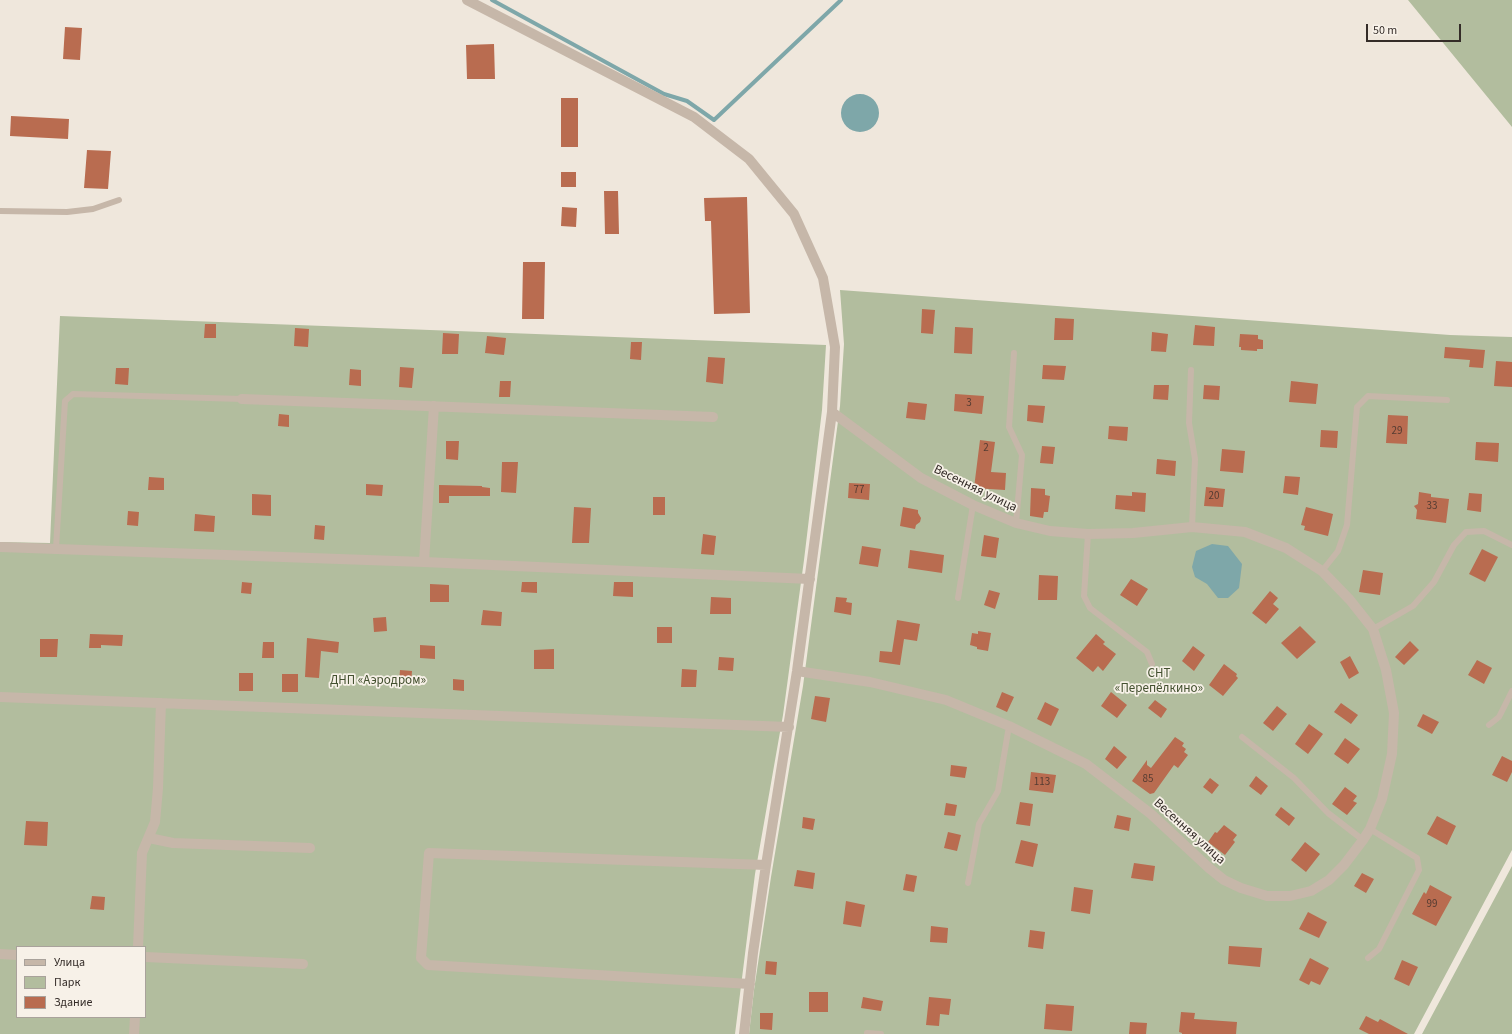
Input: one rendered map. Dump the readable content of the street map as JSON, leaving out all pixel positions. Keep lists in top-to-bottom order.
{
  "streets": {
    "street": ["Весенняя улица"]
  },
  "parks": ["СНТ «Перепёлкино»", "ДНП «Аэродром»"],
  "house_numbers": [
    "3",
    "29",
    "2",
    "77",
    "20",
    "33",
    "85",
    "113",
    "99"
  ],
  "legend": ["Улица", "Парк", "Здание"],
  "scale_bar": "50 m"
}
